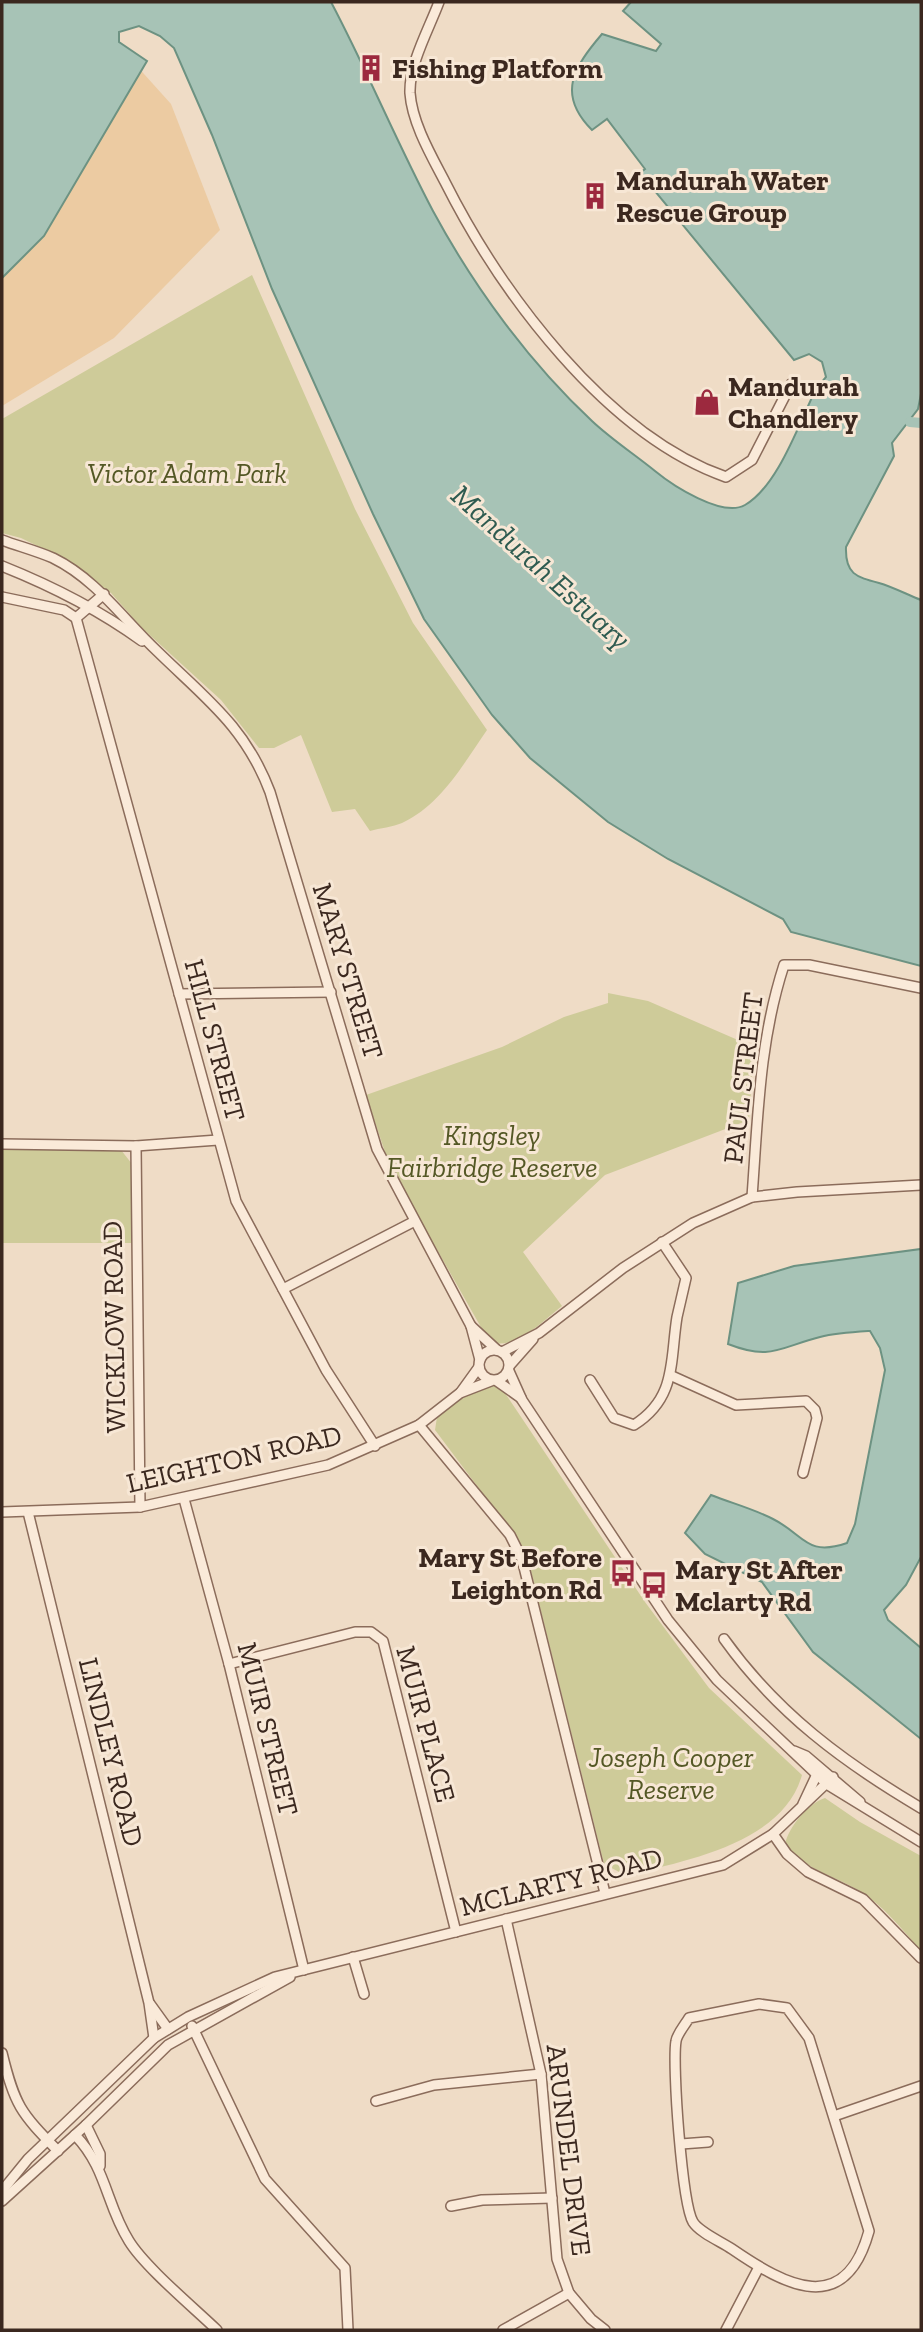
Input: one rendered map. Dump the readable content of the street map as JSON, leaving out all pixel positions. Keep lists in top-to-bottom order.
{
  "streets": {
    "street": [
      "MARY STREET",
      "HILL STREET",
      "PAUL STREET",
      "WICKLOW ROAD",
      "LEIGHTON ROAD",
      "MUIR PLACE",
      "MUIR STREET",
      "LINDLEY ROAD",
      "MCLARTY ROAD",
      "ARUNDEL DRIVE"
    ]
  },
  "crossings": [
    ["MARY STREET", "LEIGHTON ROAD"],
    ["MARY STREET", "MCLARTY ROAD"],
    ["HILL STREET", "LEIGHTON ROAD"],
    ["WICKLOW ROAD", "LEIGHTON ROAD"],
    ["LEIGHTON ROAD", "MUIR STREET"],
    ["LEIGHTON ROAD", "LINDLEY ROAD"],
    ["MUIR PLACE", "MUIR STREET"],
    ["MUIR PLACE", "MCLARTY ROAD"],
    ["MUIR STREET", "MCLARTY ROAD"],
    ["LINDLEY ROAD", "MCLARTY ROAD"],
    ["MCLARTY ROAD", "ARUNDEL DRIVE"]
  ],
  "water": ["Mandurah Estuary"],
  "parks": ["Victor Adam Park", "Kingsley Fairbridge Reserve", "Joseph Cooper Reserve"],
  "places": {
    "building": ["Fishing Platform", "Mandurah Water Rescue Group"],
    "shop": ["Mandurah Chandlery"],
    "bus stop": ["Mary St Before Leighton Rd", "Mary St After Mclarty Rd"]
  }
}
